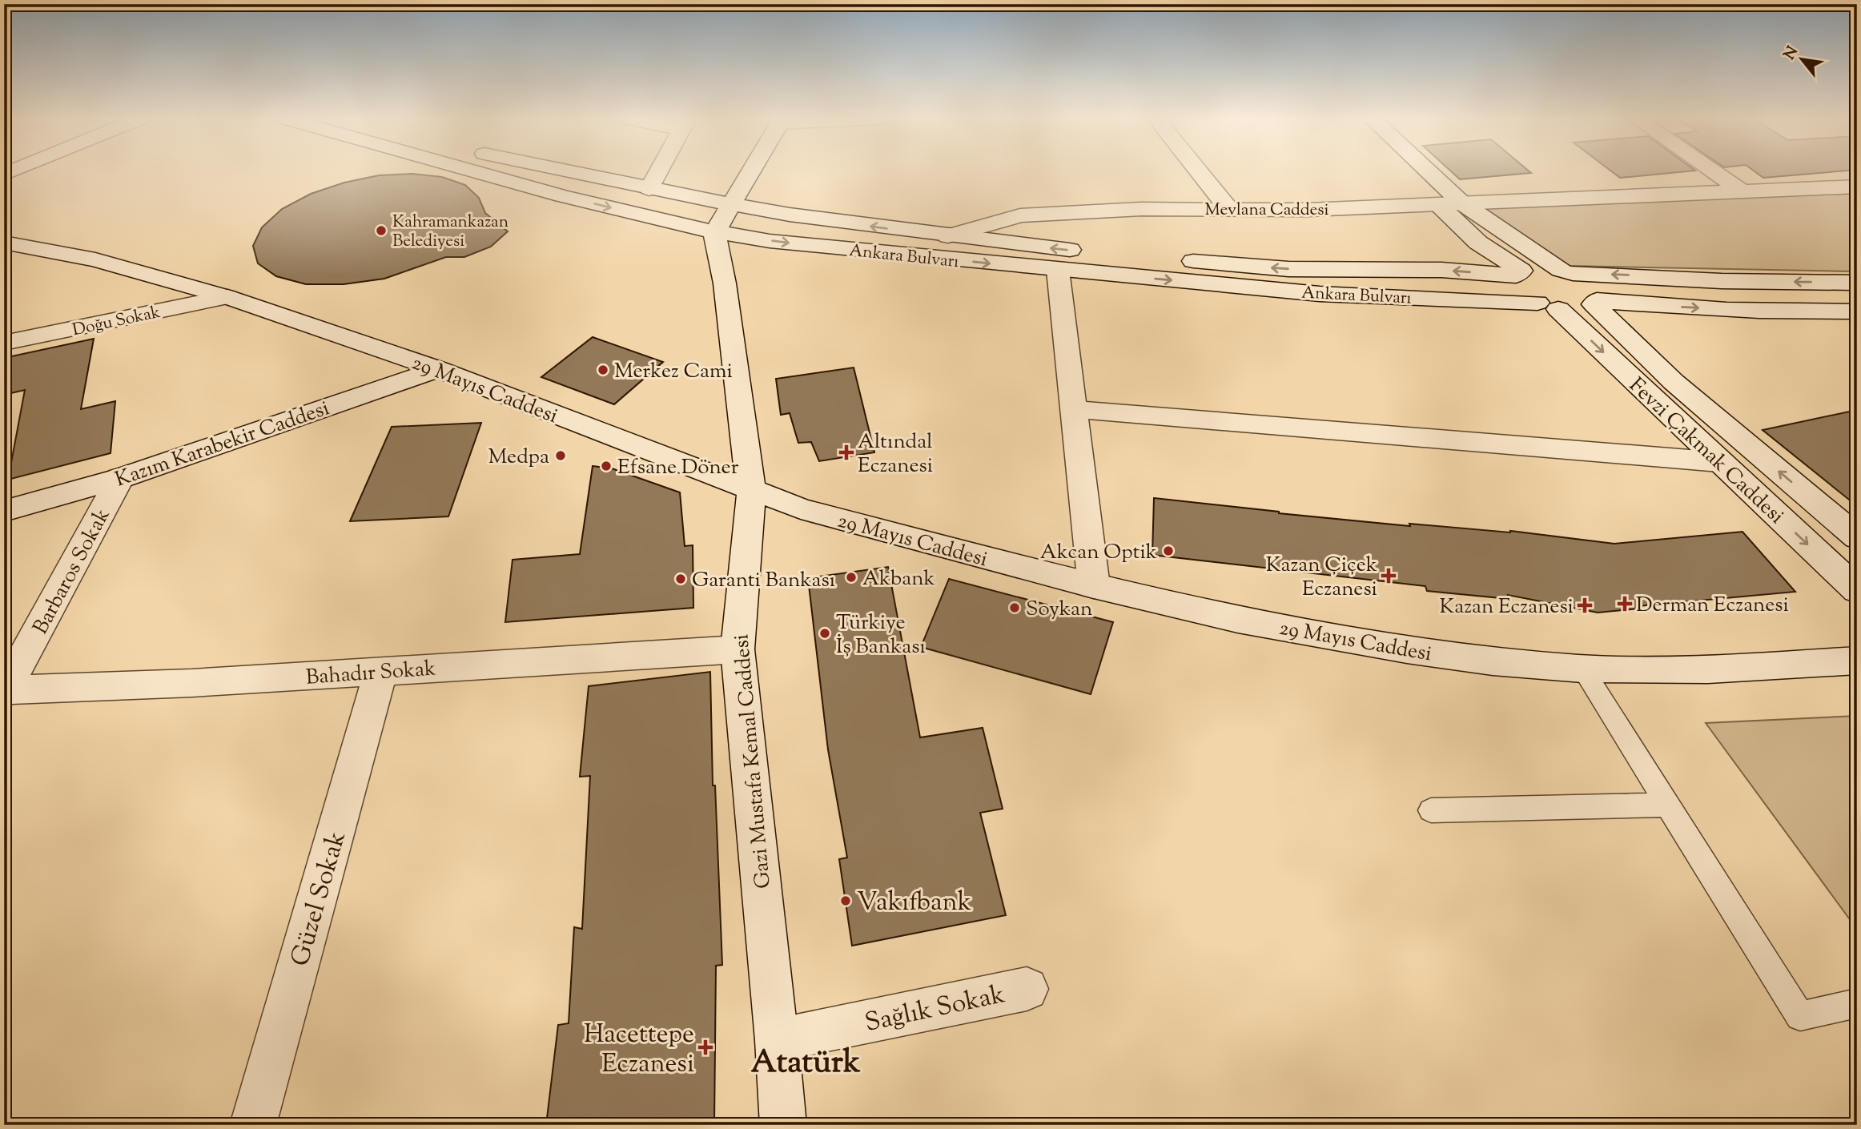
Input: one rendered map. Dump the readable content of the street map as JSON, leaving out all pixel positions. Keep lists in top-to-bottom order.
{
  "streets": {
    "street": [
      "Mevlana Caddesi",
      "Ankara Bulvarı",
      "Doğu Sokak",
      "29 Mayıs Caddesi",
      "Kazım Karabekir Caddesi",
      "Fevzi Çakmak Caddesi",
      "Barbaros Sokak",
      "Bahadır Sokak",
      "Gazi Mustafa Kemal Caddesi",
      "Güzel Sokak",
      "Sağlık Sokak"
    ]
  },
  "crossings": [
    ["Mevlana Caddesi", "Ankara Bulvarı"],
    ["Ankara Bulvarı", "Fevzi Çakmak Caddesi"],
    ["Ankara Bulvarı", "Gazi Mustafa Kemal Caddesi"],
    ["Doğu Sokak", "29 Mayıs Caddesi"],
    ["29 Mayıs Caddesi", "Kazım Karabekir Caddesi"],
    ["29 Mayıs Caddesi", "Gazi Mustafa Kemal Caddesi"],
    ["Kazım Karabekir Caddesi", "Barbaros Sokak"],
    ["Barbaros Sokak", "Bahadır Sokak"],
    ["Bahadır Sokak", "Gazi Mustafa Kemal Caddesi"],
    ["Bahadır Sokak", "Güzel Sokak"],
    ["Gazi Mustafa Kemal Caddesi", "Sağlık Sokak"]
  ],
  "districts": ["Atatürk"],
  "places": {
    "other": [
      "Kahramankazan Belediyesi",
      "Merkez Cami",
      "Medpa",
      "Efsane Döner",
      "Akcan Optik",
      "Akbank",
      "Garanti Bankası",
      "Soykan",
      "Türkiye İş Bankası",
      "Vakıfbank"
    ],
    "health": [
      "Altındal Eczanesi",
      "Kazan Çiçek Eczanesi",
      "Derman Eczanesi",
      "Kazan Eczanesi",
      "Hacettepe Eczanesi"
    ]
  },
  "north": "top left"
}
